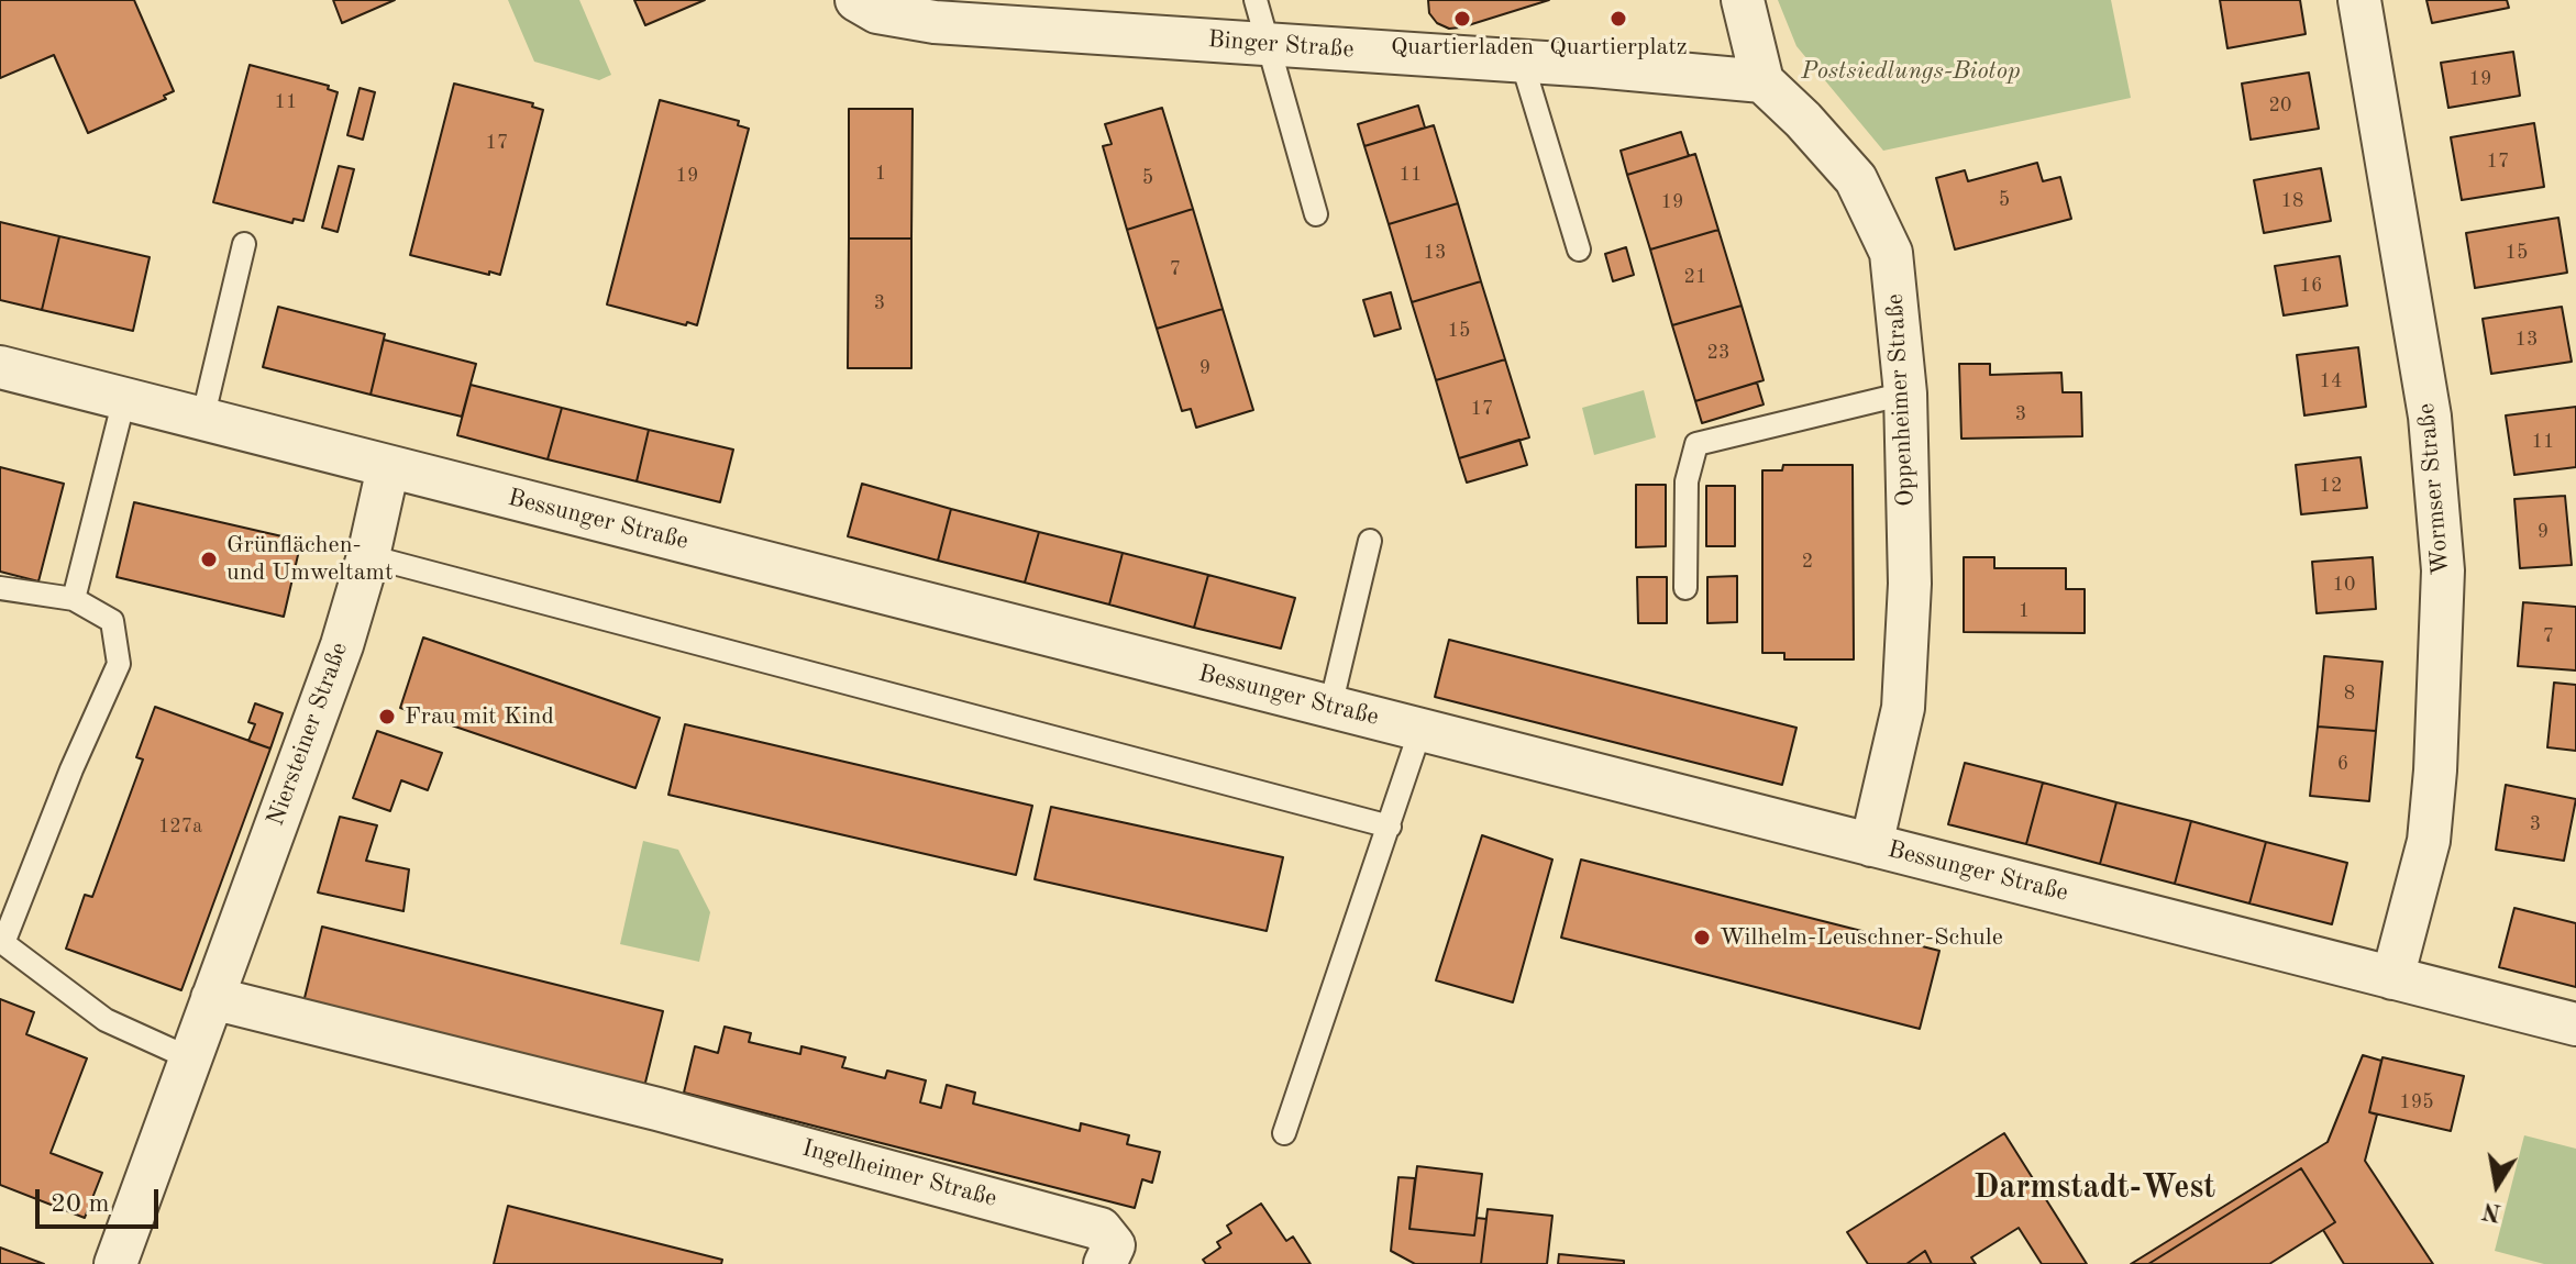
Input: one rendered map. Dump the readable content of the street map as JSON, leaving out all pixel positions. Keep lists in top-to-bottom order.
{
  "streets": {
    "street": [
      "Binger Straße",
      "Oppenheimer Straße",
      "Wormser Straße",
      "Bessunger Straße",
      "Niersteiner Straße",
      "Ingelheimer Straße"
    ]
  },
  "crossings": [
    ["Binger Straße", "Oppenheimer Straße"],
    ["Oppenheimer Straße", "Bessunger Straße"],
    ["Wormser Straße", "Bessunger Straße"],
    ["Bessunger Straße", "Niersteiner Straße"],
    ["Niersteiner Straße", "Ingelheimer Straße"]
  ],
  "districts": ["Darmstadt-West"],
  "parks": ["Postsiedlungs-Biotop"],
  "places": [
    "Quartierladen",
    "Quartierplatz",
    "Grünflächen- und Umweltamt",
    "Frau mit Kind",
    "Wilhelm-Leuschner-Schule"
  ],
  "house_numbers": [
    "19",
    "11",
    "20",
    "17",
    "17",
    "1",
    "11",
    "19",
    "5",
    "5",
    "18",
    "19",
    "13",
    "15",
    "7",
    "21",
    "16",
    "3",
    "15",
    "13",
    "23",
    "9",
    "14",
    "17",
    "3",
    "11",
    "12",
    "9",
    "2",
    "10",
    "1",
    "7",
    "8",
    "6",
    "3",
    "127a",
    "195"
  ],
  "scale_bar": "20 m",
  "north": "bottom"
}
